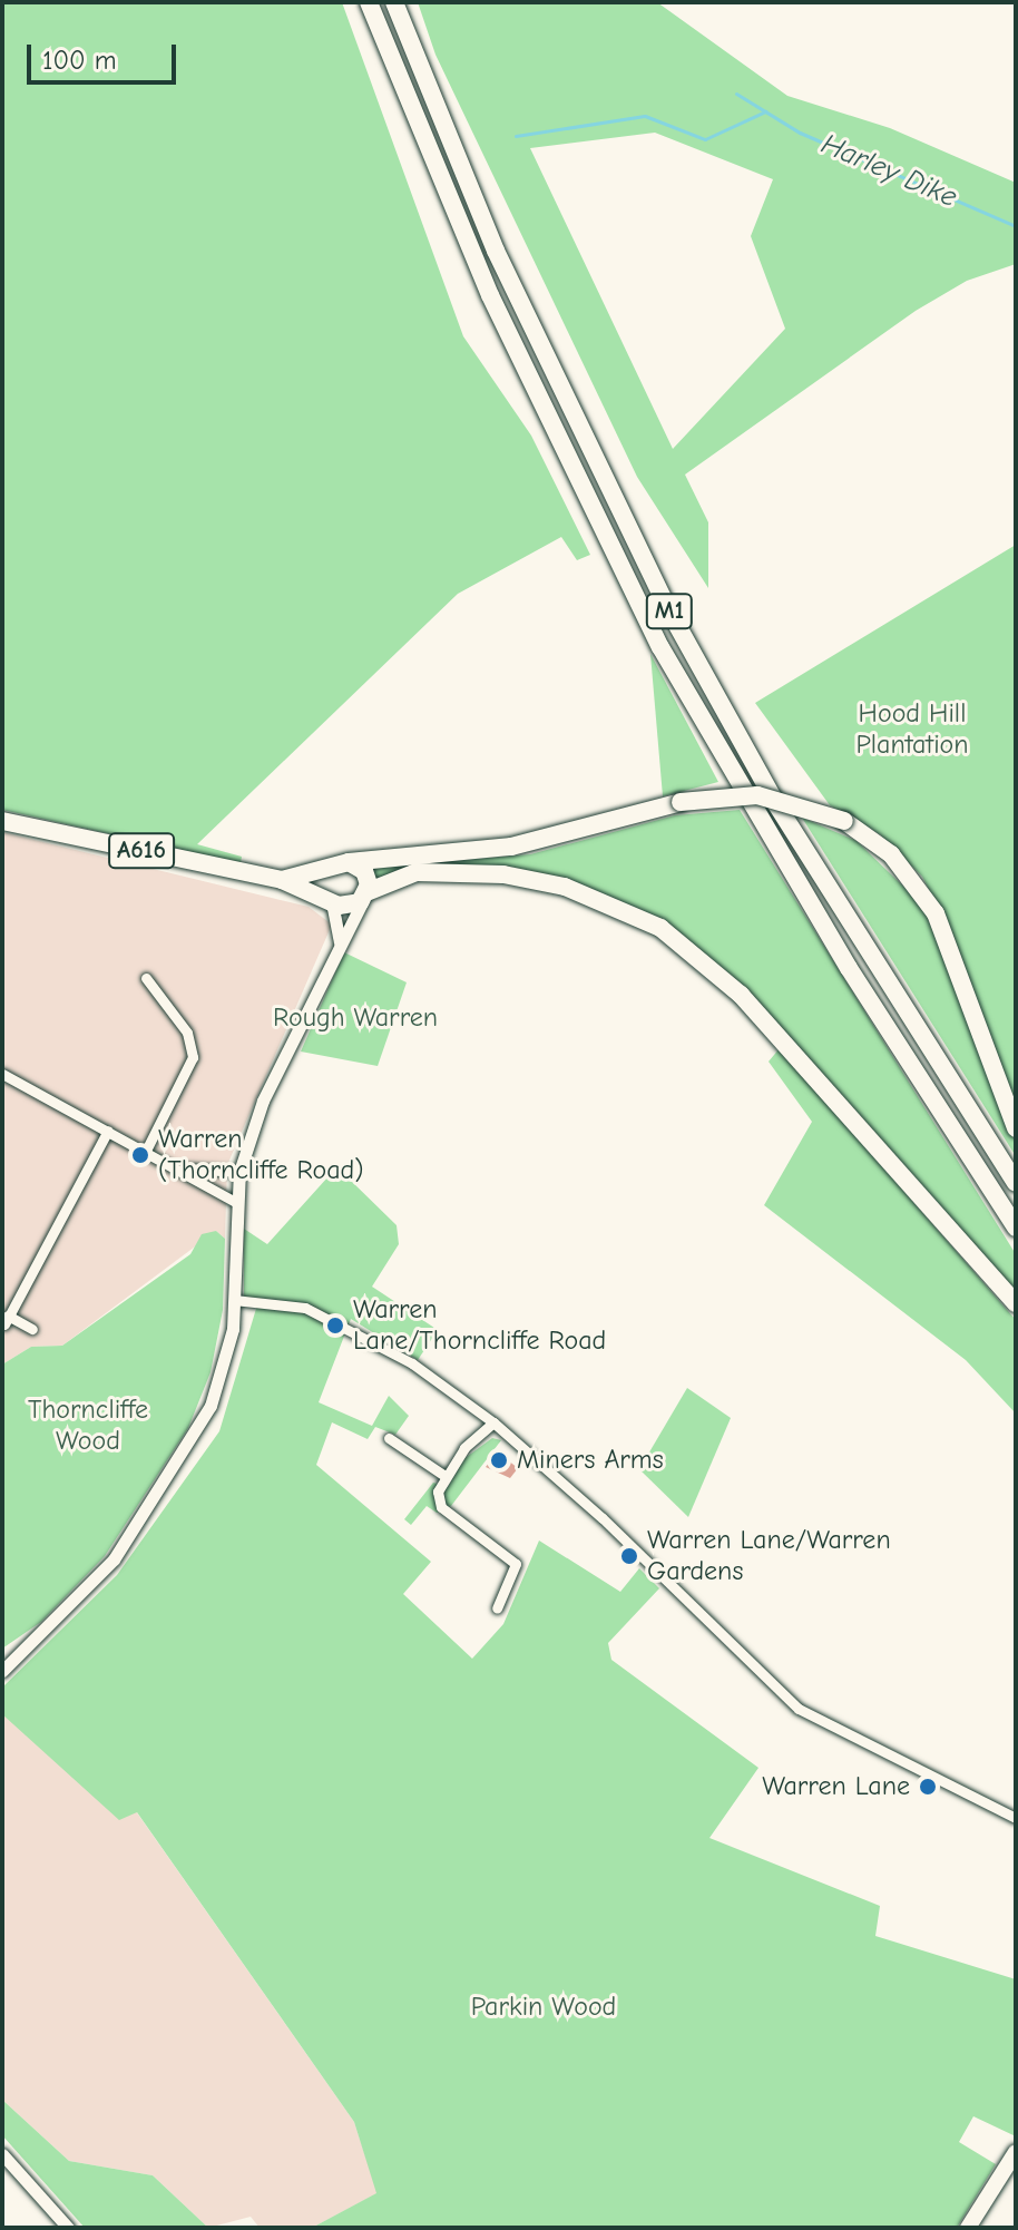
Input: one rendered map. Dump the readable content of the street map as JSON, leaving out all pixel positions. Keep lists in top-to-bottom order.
{
  "streets": {
    "highway": ["M1", "A616"]
  },
  "water": ["Harley Dike"],
  "parks": [
    "Hood Hill Plantation",
    "Rough Warren",
    "Thorncliffe Wood",
    "Parkin Wood"
  ],
  "places": [
    "Warren (Thorncliffe Road)",
    "Warren Lane/Thorncliffe Road",
    "Miners Arms",
    "Warren Lane/Warren Gardens",
    "Warren Lane"
  ],
  "scale_bar": "100 m"
}
